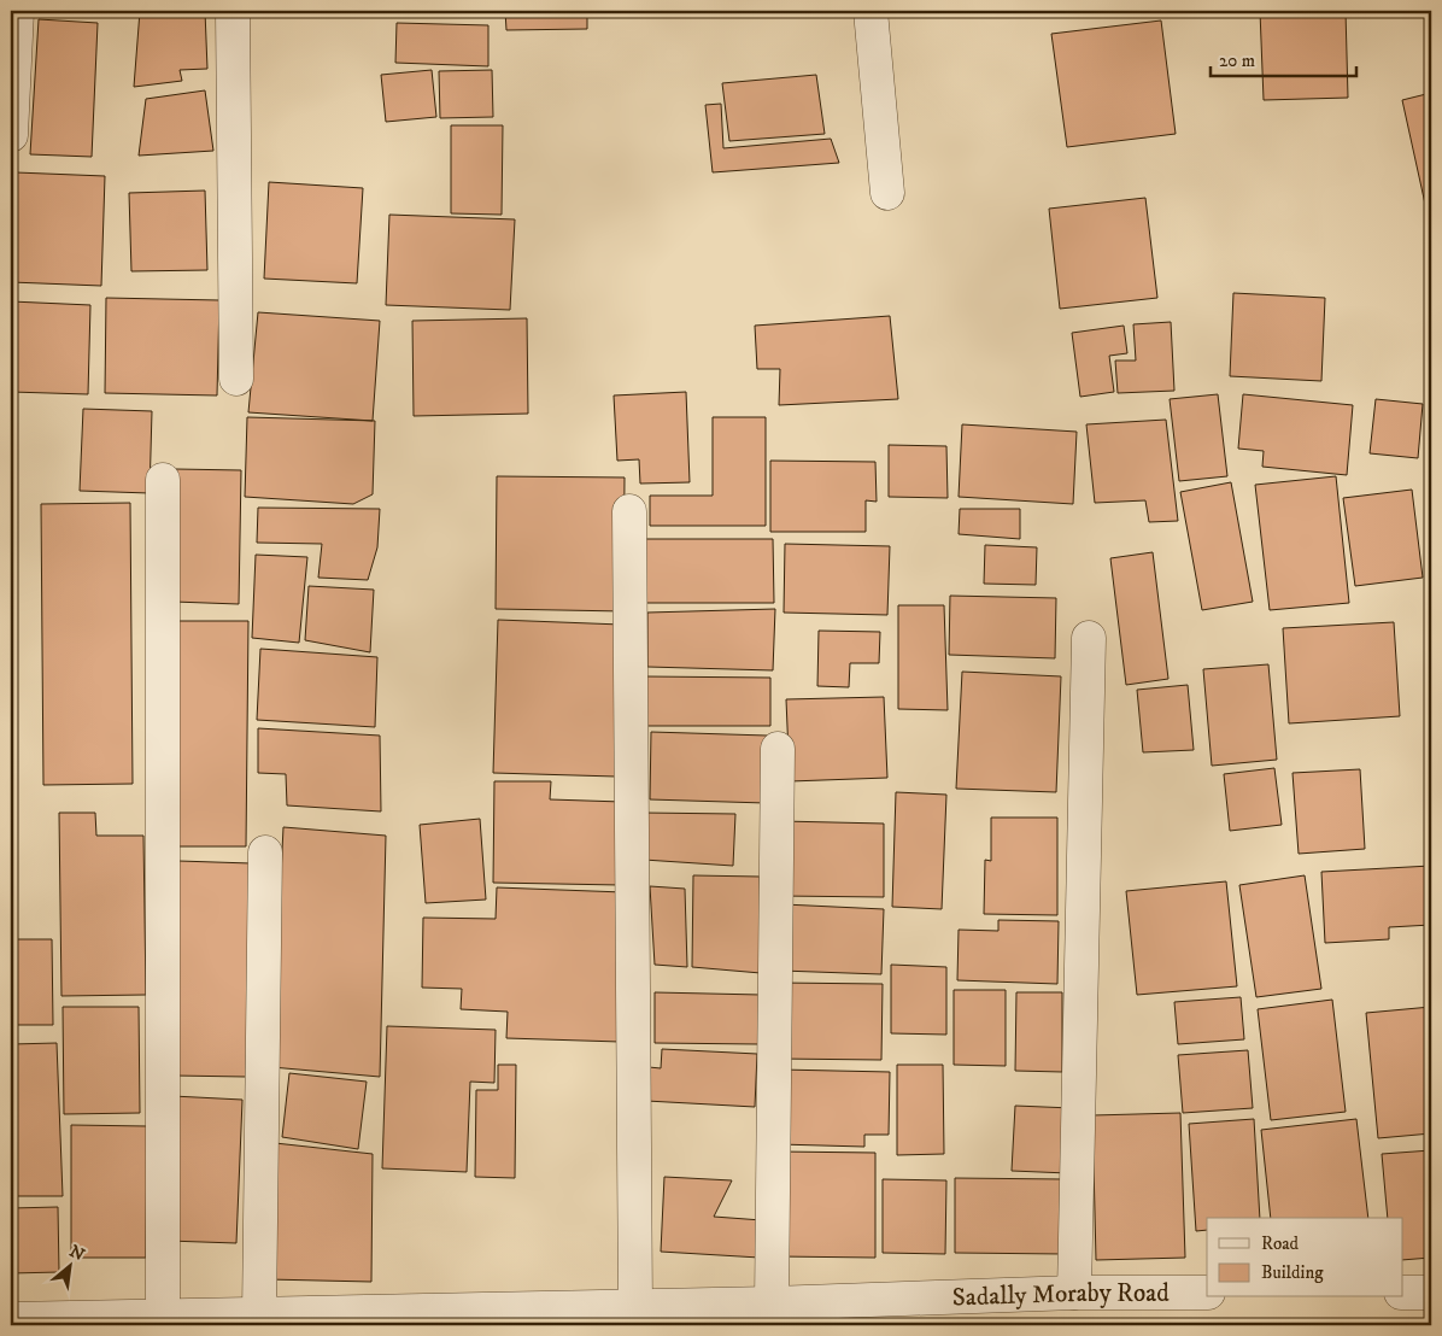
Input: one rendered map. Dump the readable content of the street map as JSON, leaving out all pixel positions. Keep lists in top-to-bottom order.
{
  "streets": {
    "street": ["Sadally Moraby Road"]
  },
  "legend": ["Road", "Building"],
  "scale_bar": "20 m",
  "north": "top right"
}
